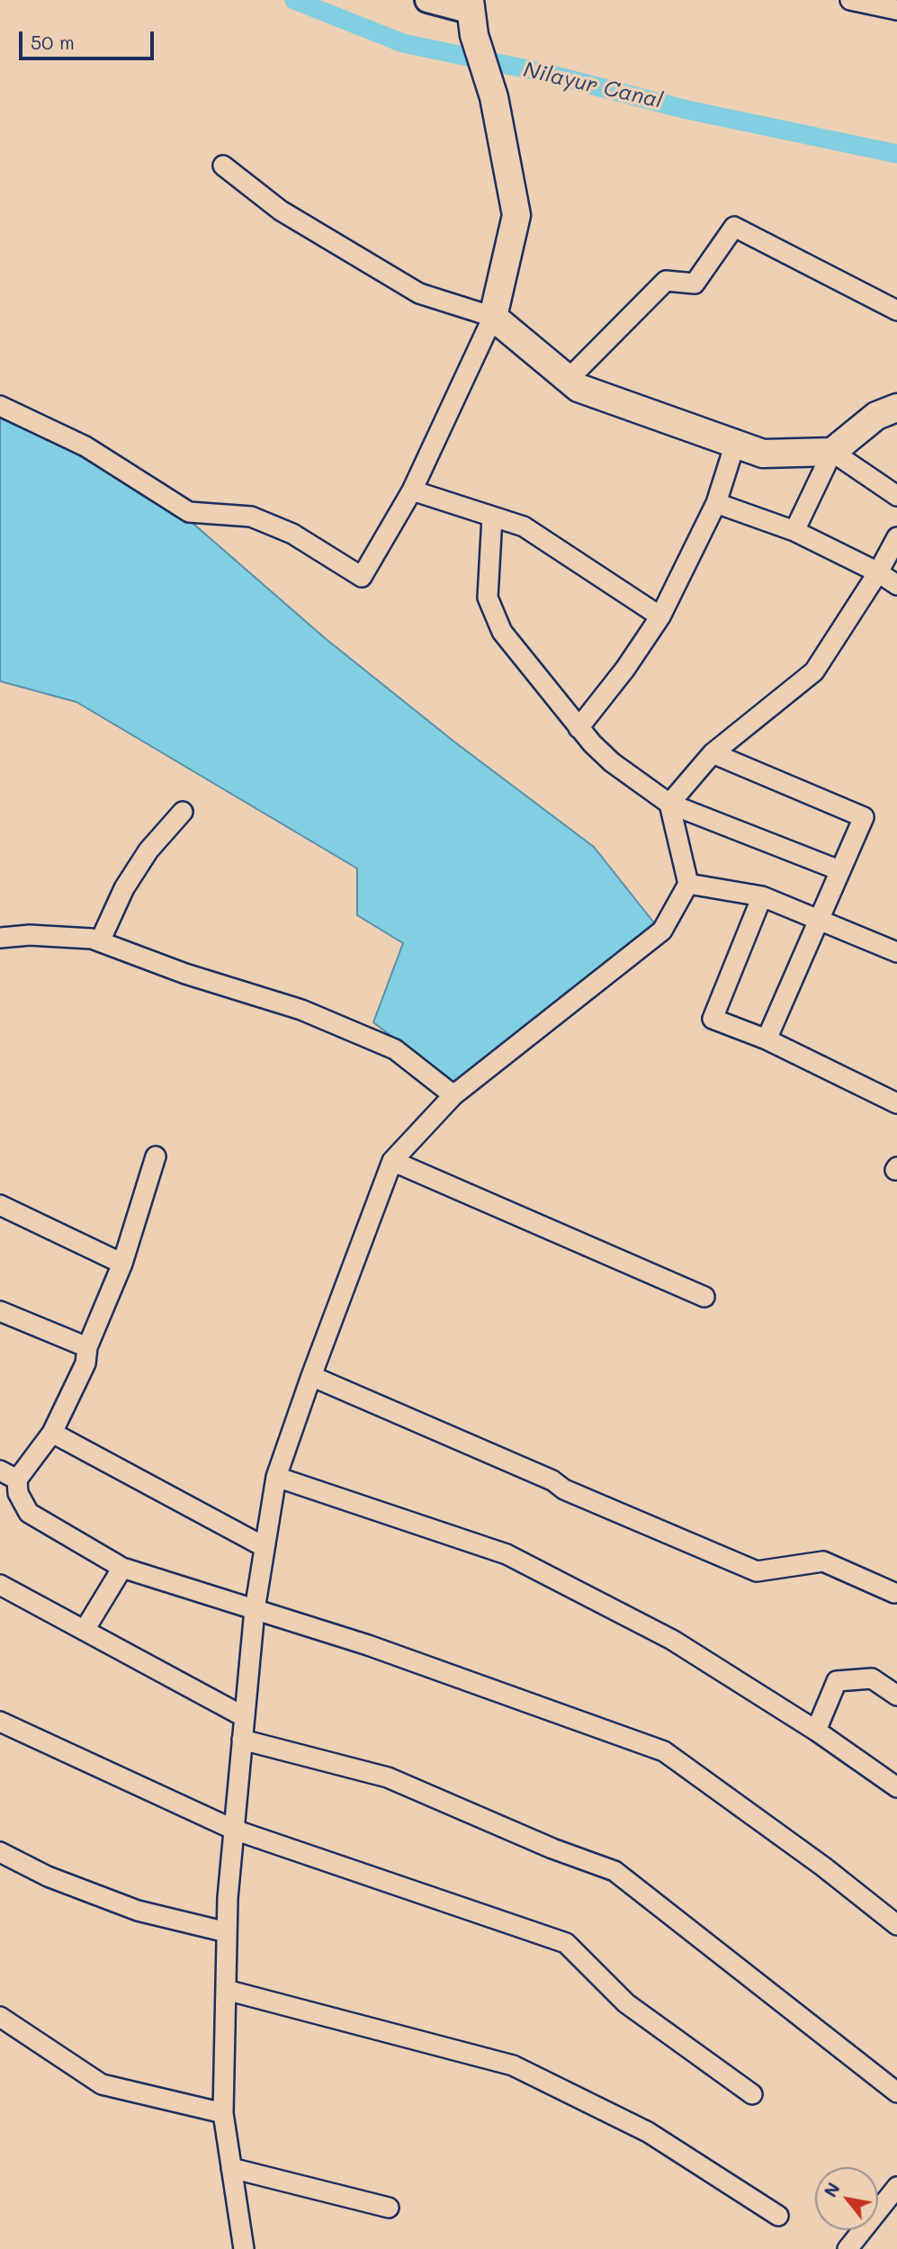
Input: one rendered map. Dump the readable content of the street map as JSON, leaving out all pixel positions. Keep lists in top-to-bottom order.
{
  "water": ["Nilayur Canal"],
  "scale_bar": "50 m",
  "north": "top left"
}
